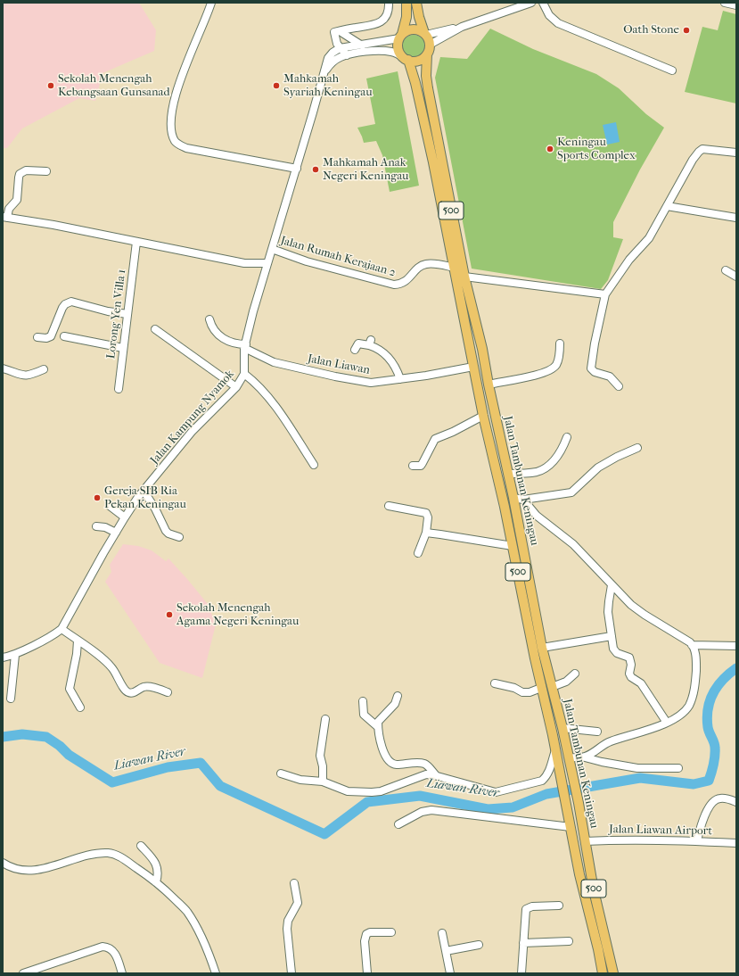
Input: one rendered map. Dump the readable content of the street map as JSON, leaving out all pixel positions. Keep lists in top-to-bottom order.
{
  "streets": {
    "main road": ["500", "Jalan Tambunan Keningau"],
    "street": [
      "Jalan Rumah Kerajaan 2",
      "Lorong Yen Villa 1",
      "Jalan Liawan",
      "Jalan Kampung Nyamok",
      "Jalan Liawan Airport"
    ]
  },
  "crossings": [
    ["500", "Jalan Kampung Nyamok"],
    ["500", "Jalan Tambunan Keningau"],
    ["Jalan Rumah Kerajaan 2", "Jalan Kampung Nyamok"],
    ["Jalan Rumah Kerajaan 2", "Jalan Tambunan Keningau"],
    ["Jalan Liawan", "Jalan Kampung Nyamok"],
    ["Jalan Liawan", "Jalan Tambunan Keningau"],
    ["Jalan Kampung Nyamok", "Jalan Tambunan Keningau"],
    ["Jalan Tambunan Keningau", "Jalan Liawan Airport"]
  ],
  "water": ["Liawan River"],
  "places": [
    "Oath Stone",
    "Sekolah Menengah Kebangsaan Gunsanad",
    "Mahkamah Syariah Keningau",
    "Keningau Sports Complex",
    "Mahkamah Anak Negeri Keningau",
    "Gereja SIB Ria Pekan Keningau",
    "Sekolah Menengah Agama Negeri Keningau"
  ]
}
